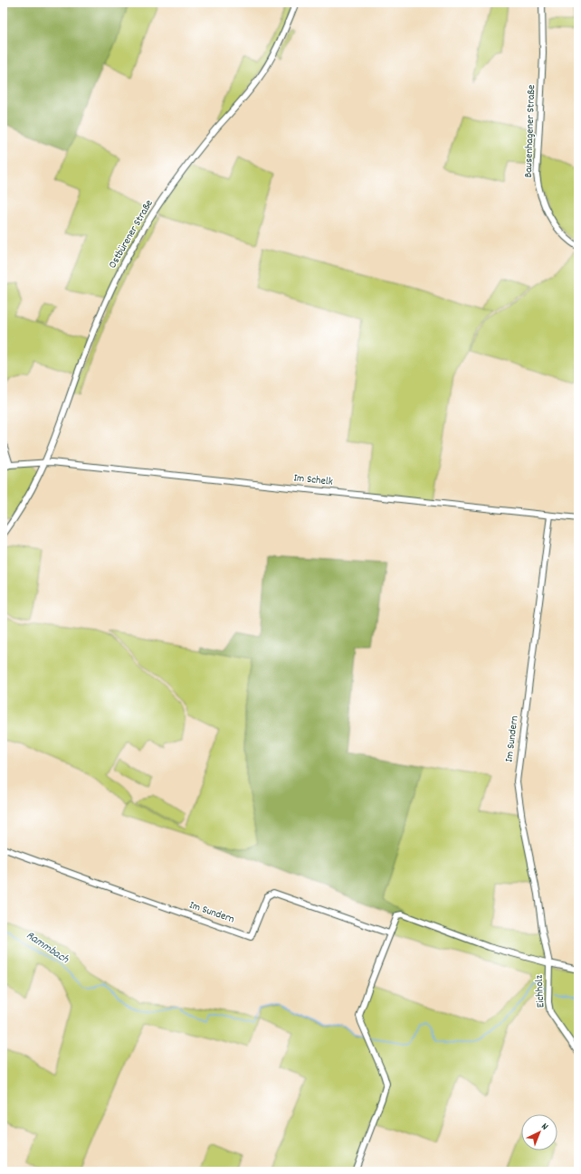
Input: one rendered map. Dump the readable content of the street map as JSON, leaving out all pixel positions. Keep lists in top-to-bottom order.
{
  "streets": {
    "street": [
      "Bausenhagener Straße",
      "Ostbürener Straße",
      "Im Schelk",
      "Im Sundern",
      "Eichholz"
    ]
  },
  "crossings": [
    ["Ostbürener Straße", "Im Schelk"],
    ["Im Schelk", "Im Sundern"],
    ["Im Sundern", "Eichholz"]
  ],
  "water": ["Rammbach"],
  "north": "top right"
}
